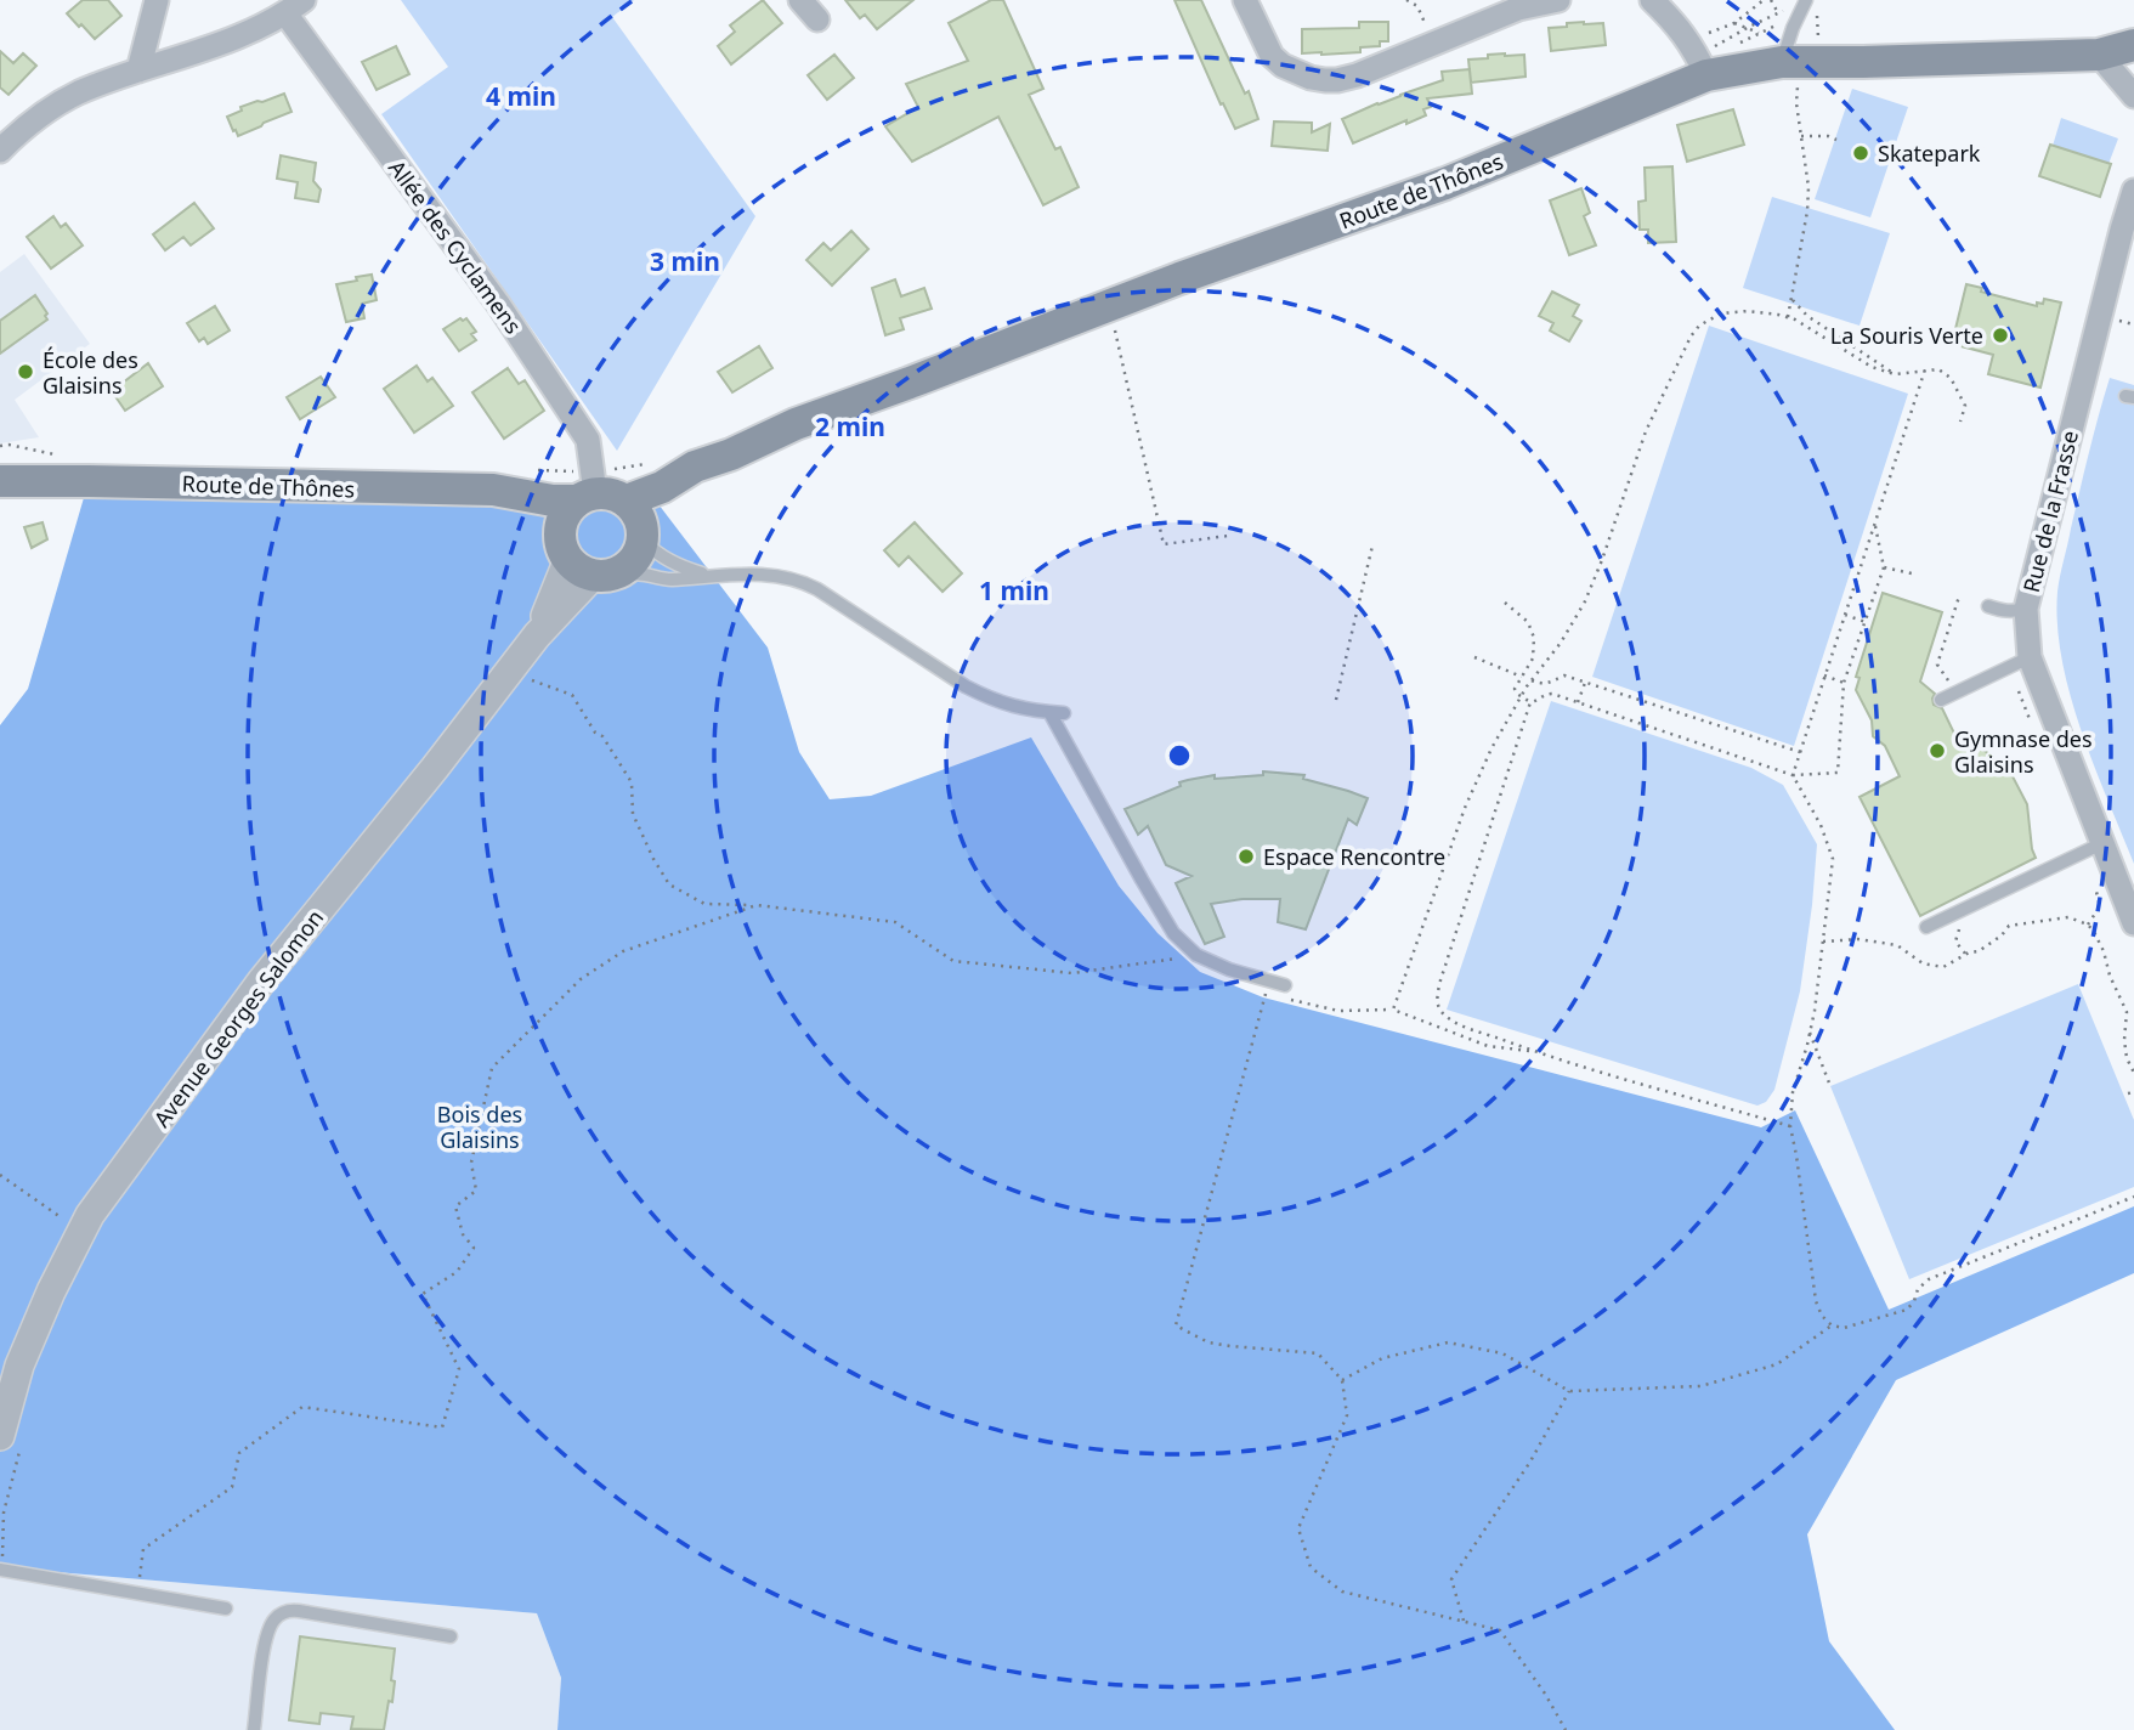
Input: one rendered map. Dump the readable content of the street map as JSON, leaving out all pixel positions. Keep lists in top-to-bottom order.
{
  "streets": {
    "main road": ["Route de Thônes"],
    "street": ["Allée des Cyclamens", "Rue de la Frasse", "Avenue Georges Salomon"]
  },
  "crossings": [
    ["Route de Thônes", "Allée des Cyclamens"],
    ["Route de Thônes", "Avenue Georges Salomon"]
  ],
  "parks": ["Bois des Glaisins"],
  "places": [
    "Skatepark",
    "La Souris Verte",
    "École des Glaisins",
    "Gymnase des Glaisins",
    "Espace Rencontre"
  ],
  "rings": [
    "4 min",
    "3 min",
    "2 min",
    "1 min"
  ]
}
